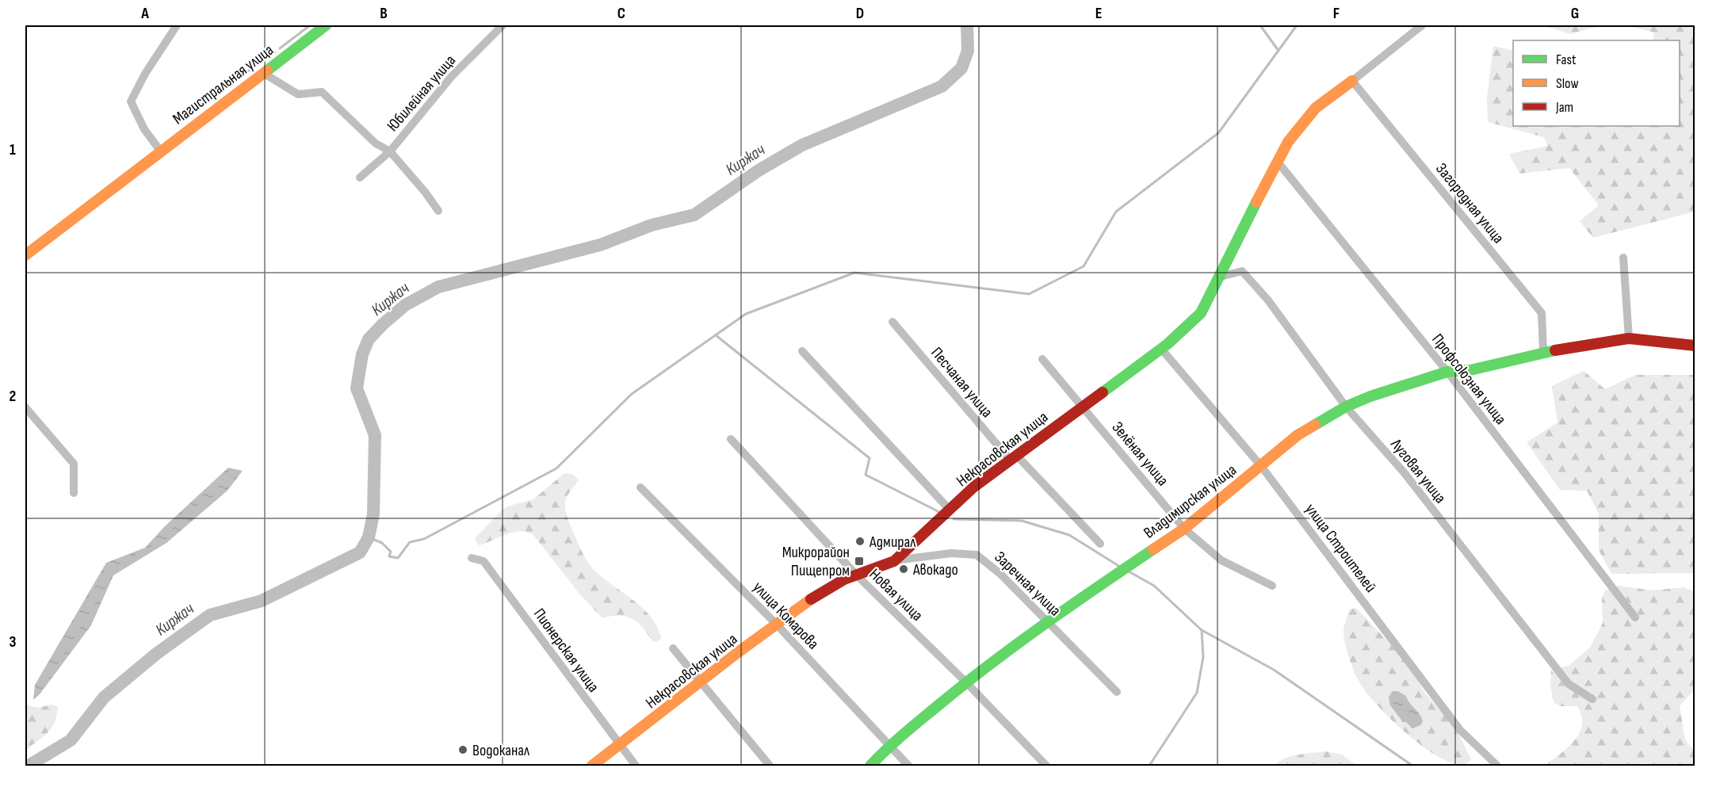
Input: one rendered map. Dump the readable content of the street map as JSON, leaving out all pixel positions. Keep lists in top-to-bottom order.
{
  "streets": {
    "street": [
      "Магистральная улица",
      "Юбилейная улица",
      "Загородная улица",
      "Профсоюзная улица",
      "Песчаная улица",
      "Некрасовская улица",
      "Зелёная улица",
      "Луговая улица",
      "Владимирская улица",
      "улица Строителей",
      "Заречная улица",
      "Новая улица",
      "улица Комарова",
      "Пионерская улица"
    ]
  },
  "crossings": [
    ["Загородная улица", "Некрасовская улица"],
    ["Загородная улица", "Владимирская улица"],
    ["Профсоюзная улица", "Некрасовская улица"],
    ["Профсоюзная улица", "Владимирская улица"],
    ["Песчаная улица", "Некрасовская улица"],
    ["Некрасовская улица", "Зелёная улица"],
    ["Некрасовская улица", "Луговая улица"],
    ["Некрасовская улица", "улица Строителей"],
    ["Некрасовская улица", "Заречная улица"],
    ["Некрасовская улица", "Новая улица"],
    ["Некрасовская улица", "улица Комарова"],
    ["Некрасовская улица", "Пионерская улица"],
    ["Зелёная улица", "Владимирская улица"],
    ["Луговая улица", "Владимирская улица"],
    ["Владимирская улица", "улица Строителей"],
    ["Владимирская улица", "Заречная улица"],
    ["Владимирская улица", "Новая улица"],
    ["Владимирская улица", "улица Комарова"]
  ],
  "water": ["Киржач"],
  "places": {
    "other": ["Адмирал", "Авокадо", "Водоканал"],
    "transit": ["Микрорайон Пищепром"]
  },
  "legend": ["Fast", "Slow", "Jam"],
  "grid": {
    "columns": [
      "A",
      "B",
      "C",
      "D",
      "E",
      "F",
      "G"
    ],
    "rows": ["1", "2", "3"]
  }
}
